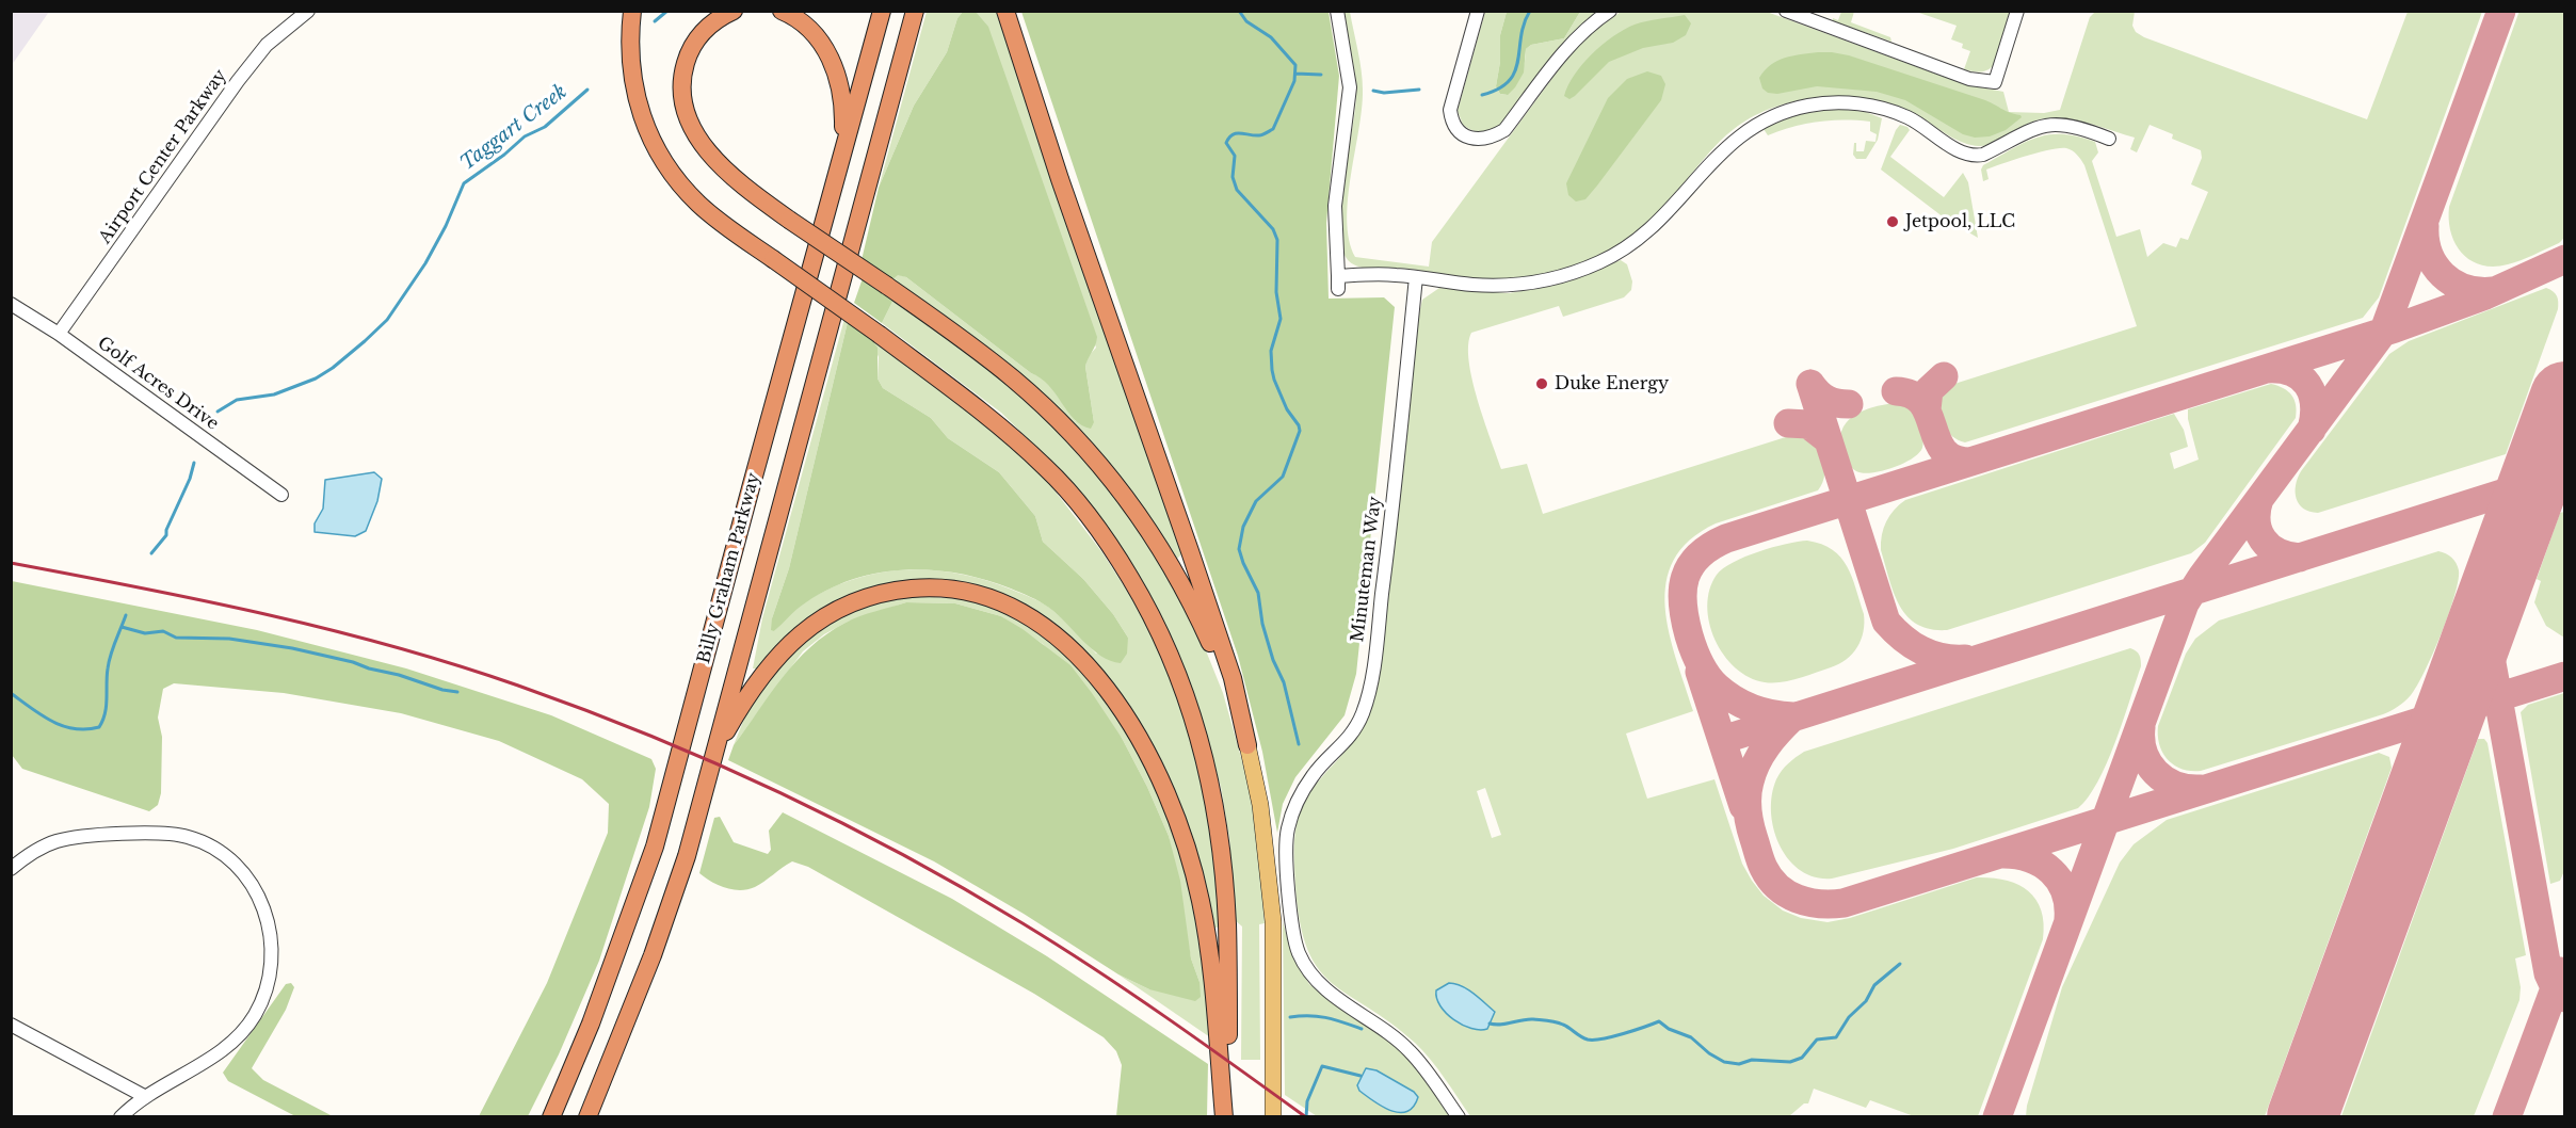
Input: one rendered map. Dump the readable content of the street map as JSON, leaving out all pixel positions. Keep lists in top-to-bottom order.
{
  "streets": {
    "highway": ["Billy Graham Parkway"],
    "street": ["Airport Center Parkway", "Golf Acres Drive", "Minuteman Way"]
  },
  "crossings": [
    ["Airport Center Parkway", "Golf Acres Drive"]
  ],
  "water": ["Taggart Creek"],
  "places": ["Jetpool, LLC", "Duke Energy"]
}
